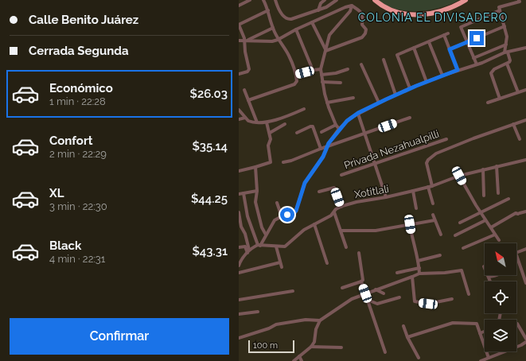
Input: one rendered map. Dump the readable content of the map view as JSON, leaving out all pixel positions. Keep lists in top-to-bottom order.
{
  "streets": {
    "street": ["Privada Nezahualpilli", "Xotitlali"]
  },
  "districts": ["COLONIA EL DIVISADERO"],
  "scale_bar": "100 m",
  "north": "top left",
  "page": {
    "banner": ["Calle Benito Juárez", "Cerrada Segunda"],
    "list": [
      {
        "name": "Económico",
        "note": "1 min · 22:28",
        "value": "$26.03"
      },
      {
        "name": "Confort",
        "note": "2 min · 22:29",
        "value": "$35.14"
      },
      {
        "name": "XL",
        "note": "3 min · 22:30",
        "value": "$44.25"
      },
      {
        "name": "Black",
        "note": "4 min · 22:31",
        "value": "$43.31"
      }
    ],
    "buttons": "Confirmar",
    "scale": "100 m"
  }
}
